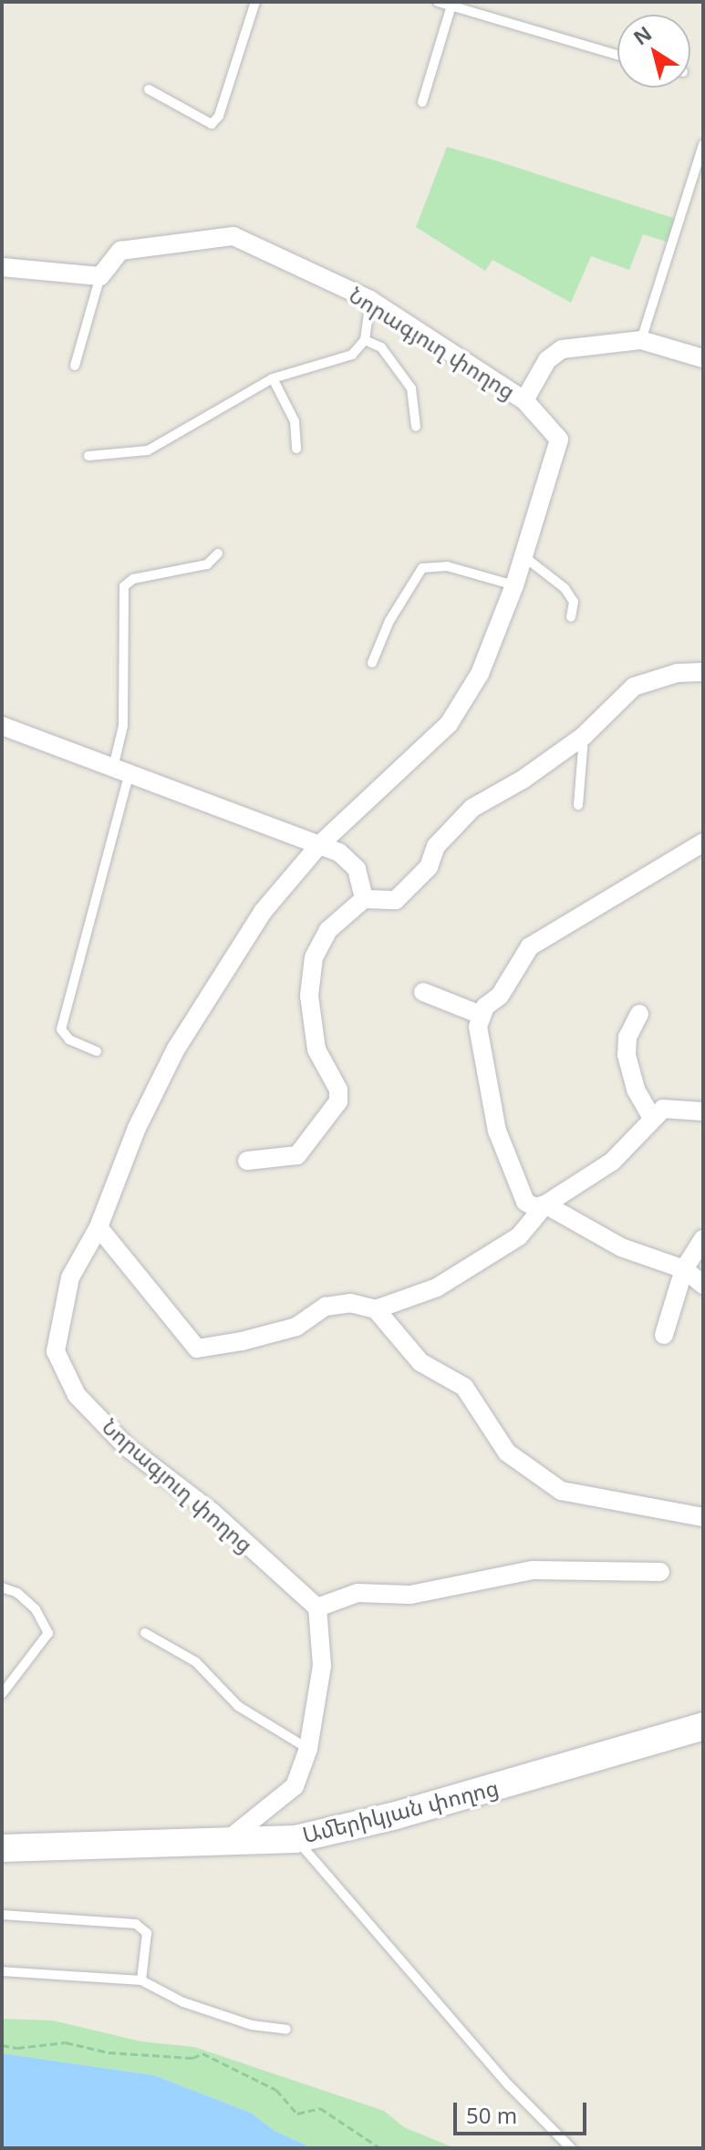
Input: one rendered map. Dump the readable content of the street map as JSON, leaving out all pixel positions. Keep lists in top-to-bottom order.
{
  "streets": {
    "street": ["Նորագյուղ փողոց", "Ամերիկյան փողոց"]
  },
  "scale_bar": "50 m",
  "north": "top left"
}
